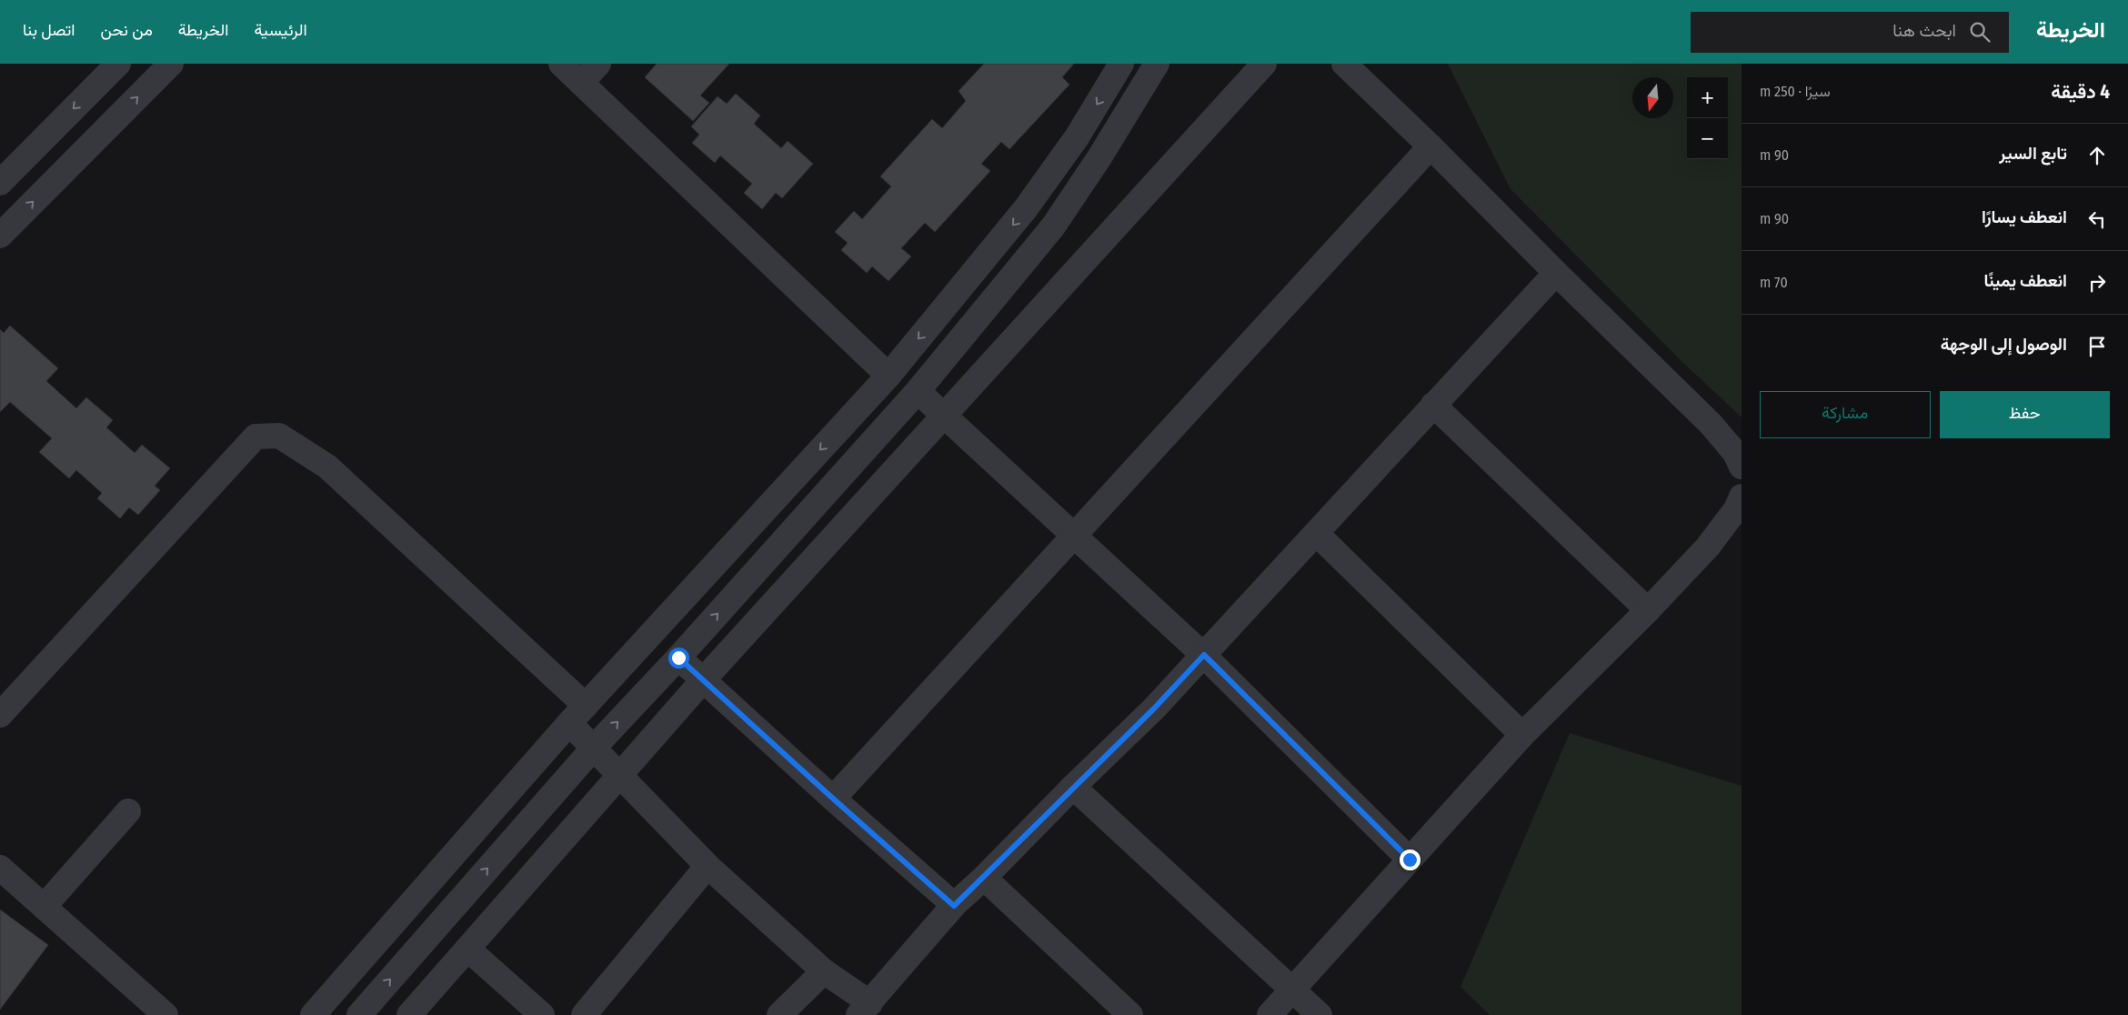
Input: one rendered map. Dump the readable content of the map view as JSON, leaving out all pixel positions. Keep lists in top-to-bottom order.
{
  "north": "bottom",
  "page": {
    "header": "الخريطة",
    "search": "ابحث هنا",
    "nav": [
      "الرئيسية",
      "الخريطة",
      "من نحن",
      "اتصل بنا"
    ],
    "heading": ["4 دقيقة", "سيرًا · 250 m"],
    "map_buttons": ["+", "−"],
    "list": [
      ["تابع السير", "90 m"],
      ["انعطف يسارًا", "90 m"],
      ["انعطف يمينًا", "70 m"],
      "الوصول إلى الوجهة"
    ],
    "buttons": ["حفظ", "مشاركة"]
  }
}
